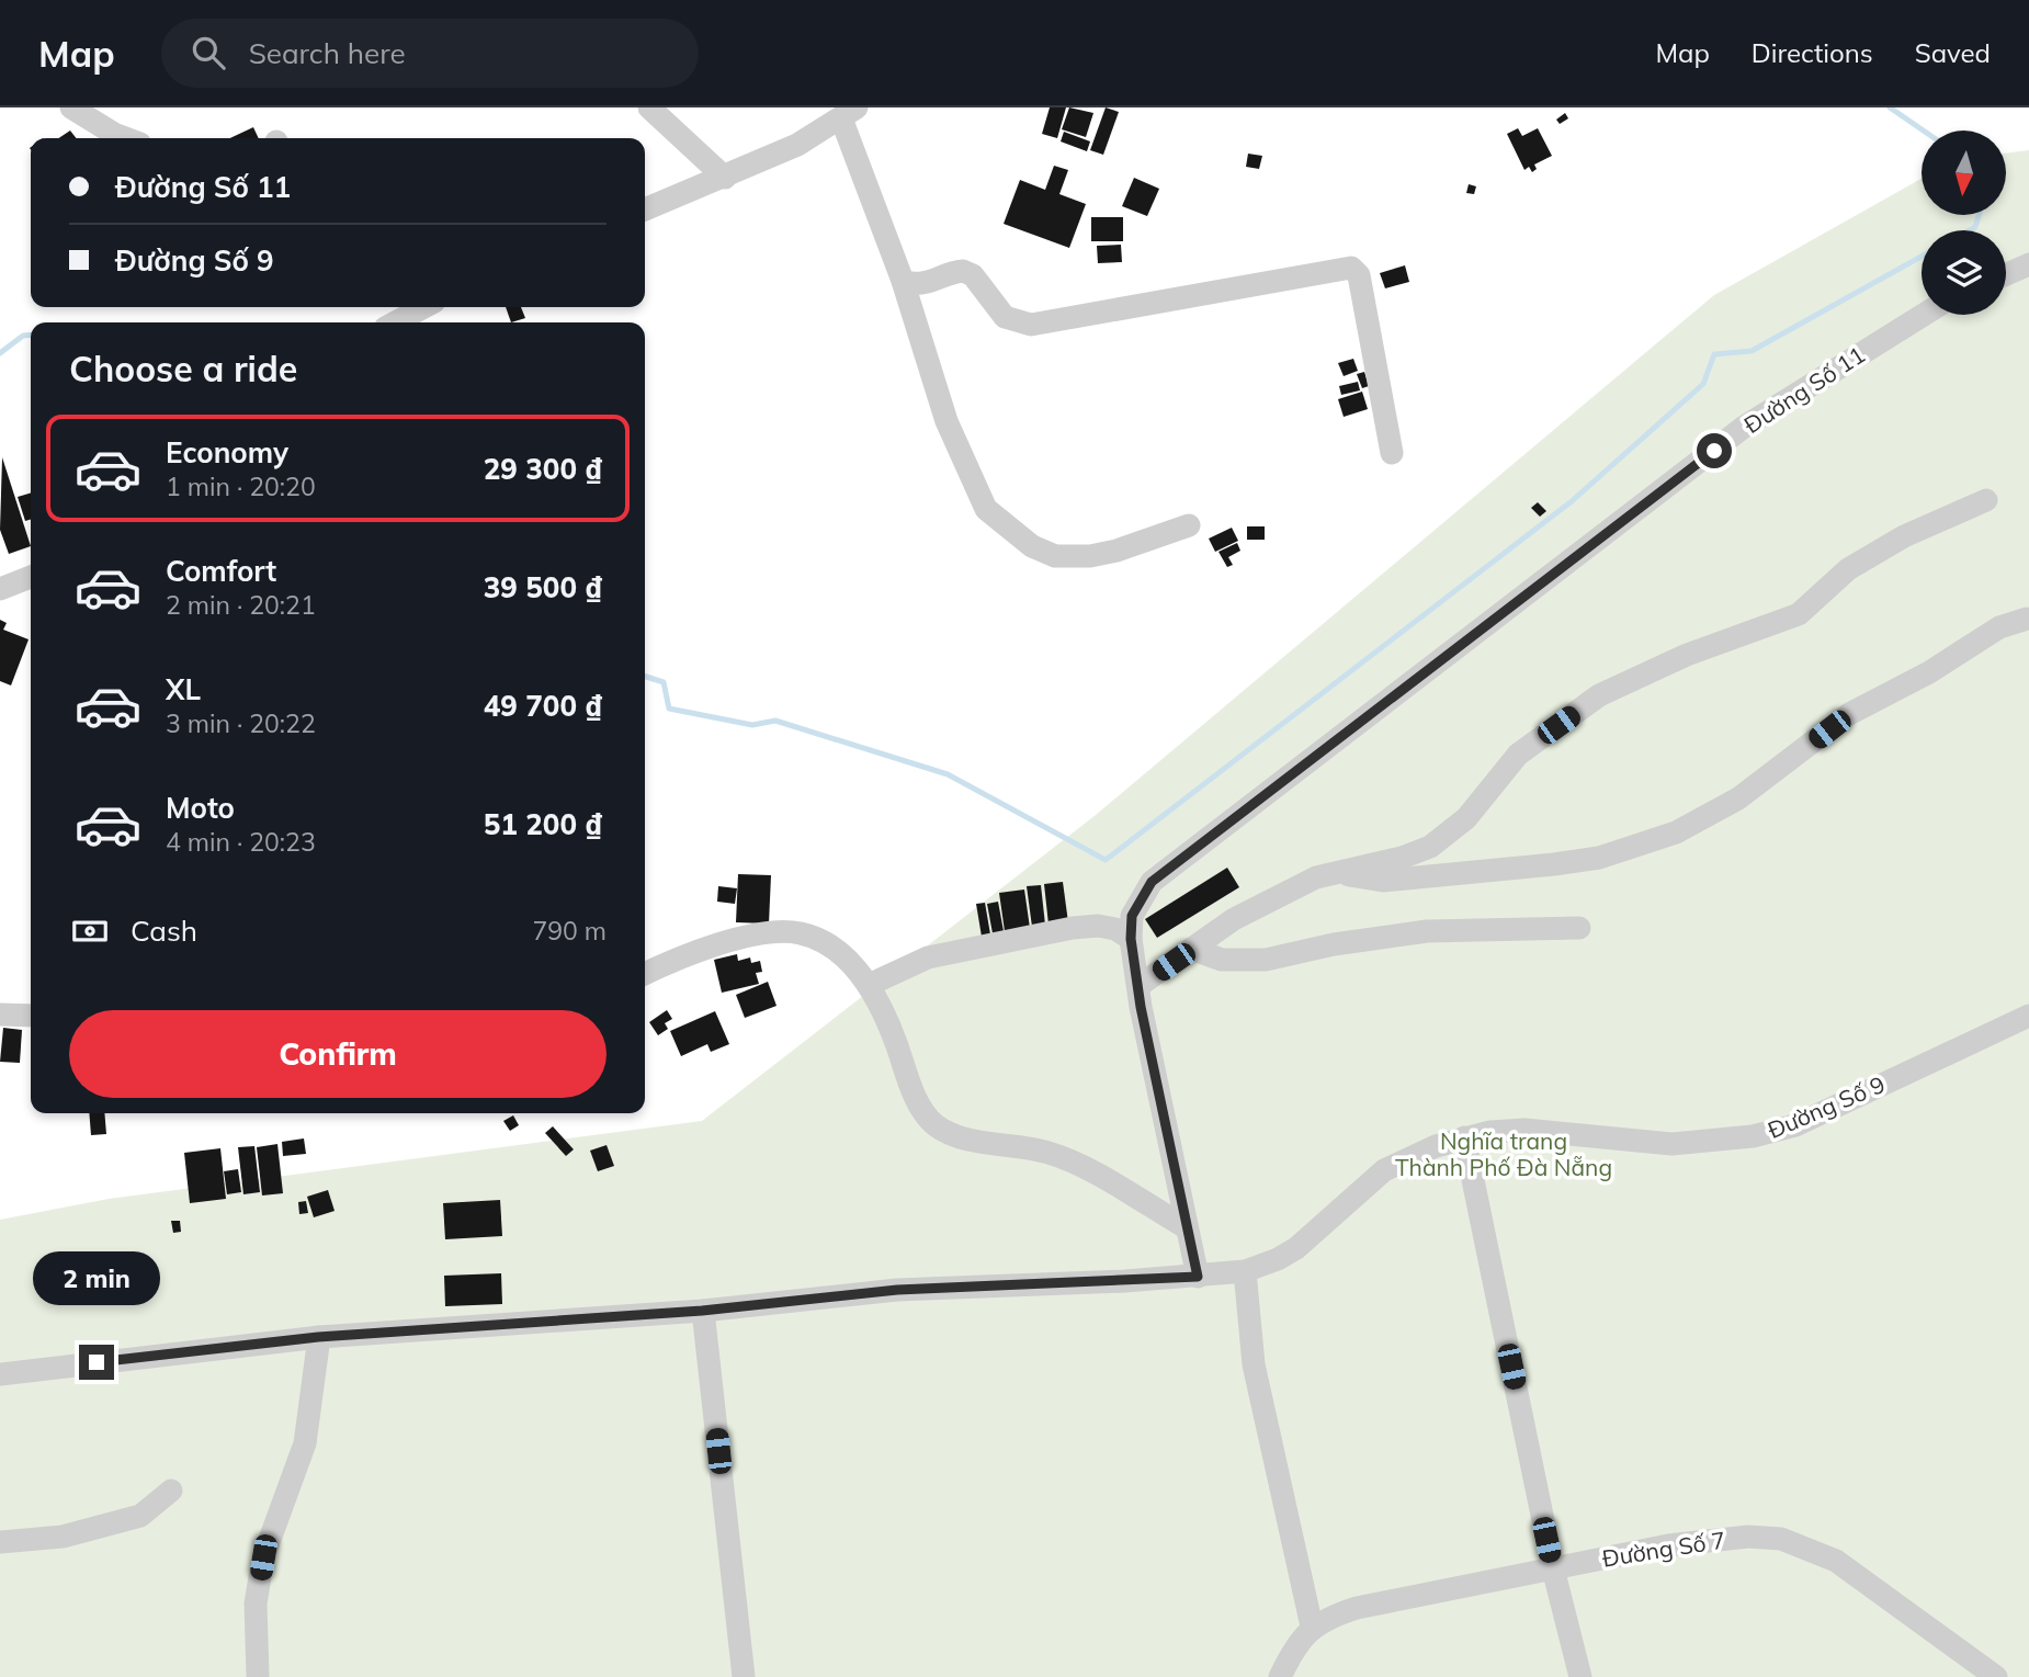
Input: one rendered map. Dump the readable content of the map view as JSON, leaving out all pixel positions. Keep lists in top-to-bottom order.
{
  "streets": {
    "street": ["Đường Số 11", "Đường Số 9", "Đường Số 7"]
  },
  "crossings": [
    ["Đường Số 11", "Đường Số 9"]
  ],
  "parks": ["Nghĩa trang Thành Phố Đà Nẵng"],
  "north": "bottom",
  "page": {
    "header": "Map",
    "search": "Search here",
    "nav": ["Map", "Directions", "Saved"],
    "banner": ["Đường Số 11", "Đường Số 9"],
    "heading": "Choose a ride",
    "list": [
      {
        "name": "Economy",
        "note": "1 min · 20:20",
        "value": "29 300 ₫"
      },
      {
        "name": "Comfort",
        "note": "2 min · 20:21",
        "value": "39 500 ₫"
      },
      {
        "name": "XL",
        "note": "3 min · 20:22",
        "value": "49 700 ₫"
      },
      {
        "name": "Moto",
        "note": "4 min · 20:23",
        "value": "51 200 ₫"
      }
    ],
    "pay": ["Cash", "790 m"],
    "buttons": "Confirm",
    "bubble": "2 min"
  }
}
